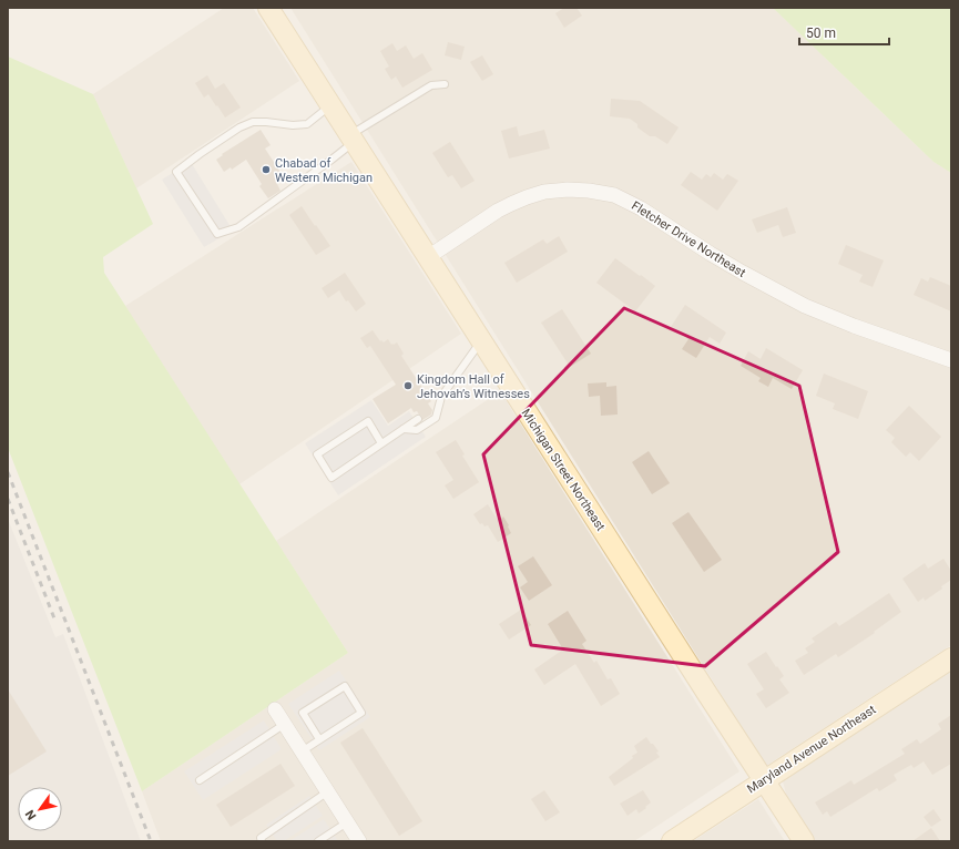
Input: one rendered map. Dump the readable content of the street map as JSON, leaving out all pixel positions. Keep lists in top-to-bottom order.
{
  "streets": {
    "main road": ["Michigan Street Northeast", "Maryland Avenue Northeast"],
    "street": ["Fletcher Drive Northeast"]
  },
  "crossings": [
    ["Fletcher Drive Northeast", "Michigan Street Northeast"],
    ["Michigan Street Northeast", "Maryland Avenue Northeast"]
  ],
  "places": ["Chabad of Western Michigan", "Kingdom Hall of Jehovah’s Witnesses"],
  "scale_bar": "50 m",
  "north": "bottom left"
}
